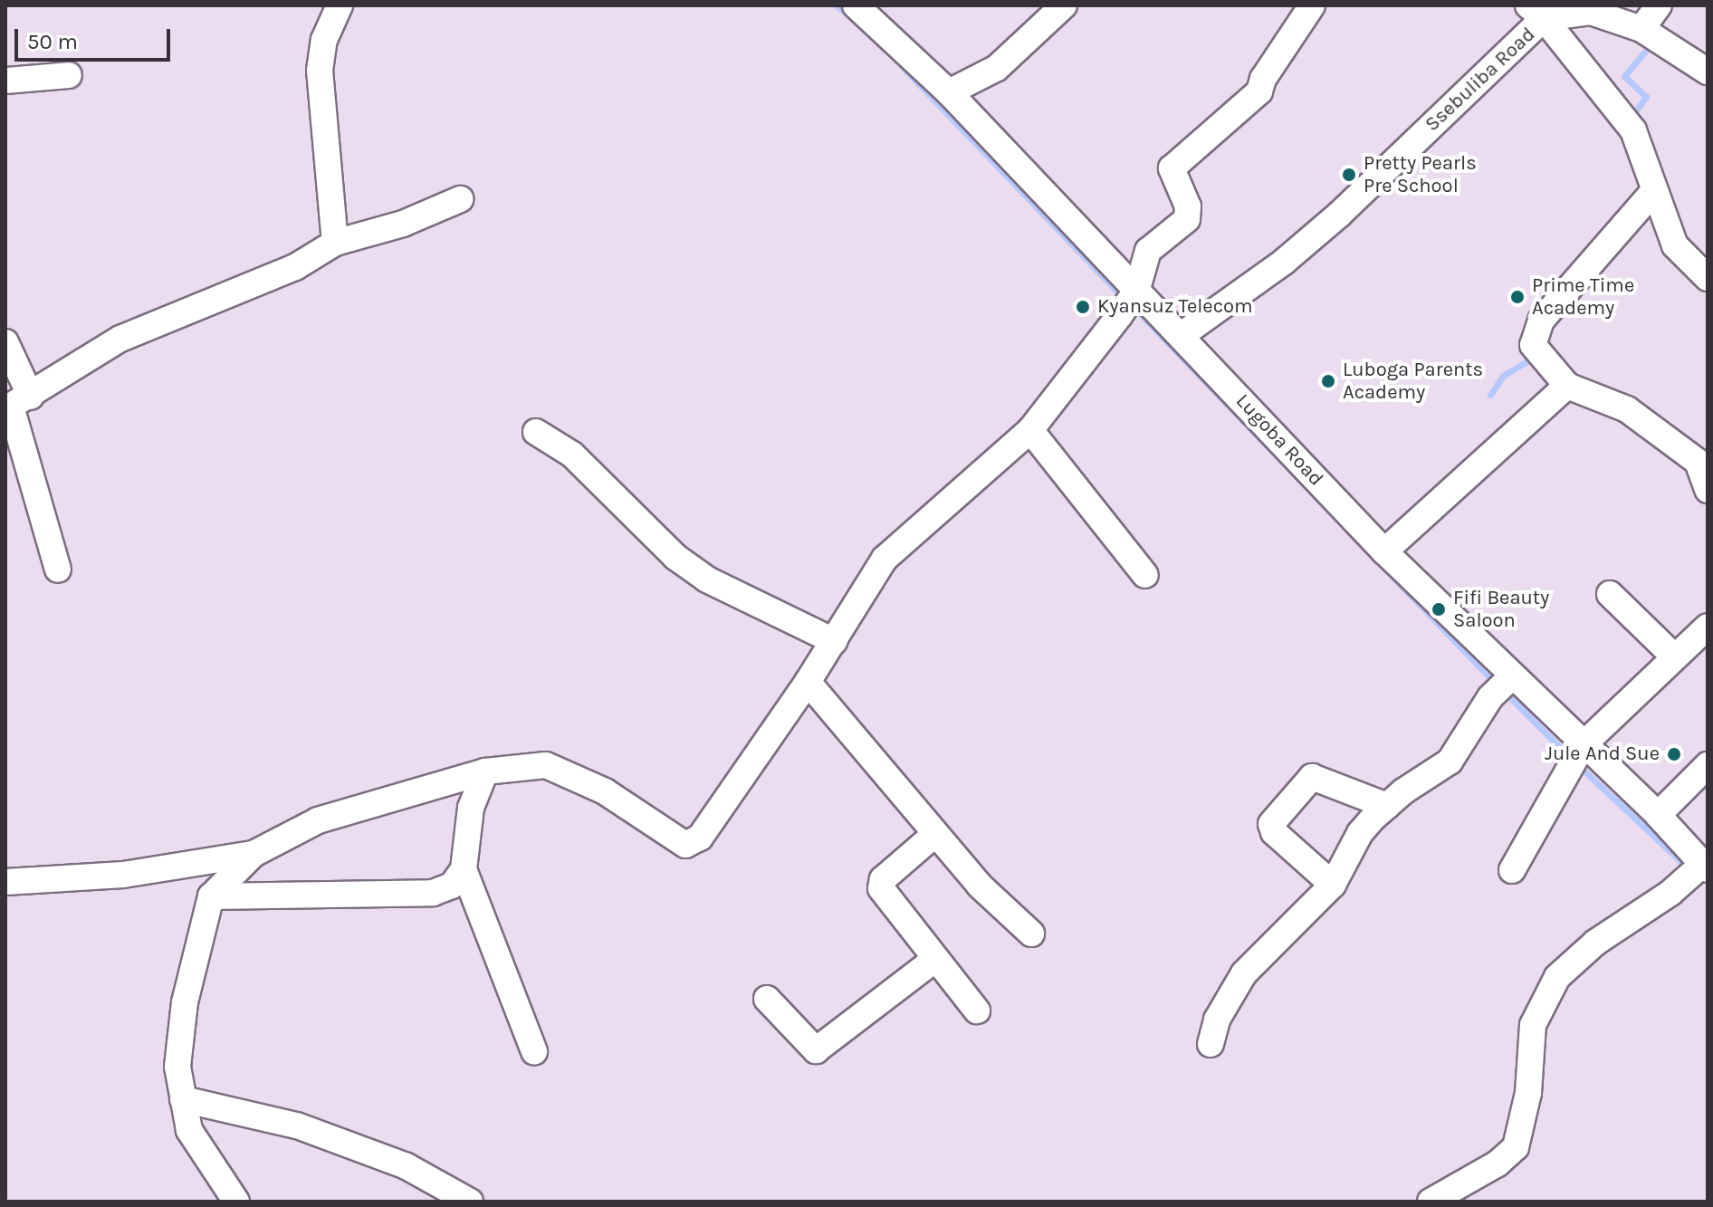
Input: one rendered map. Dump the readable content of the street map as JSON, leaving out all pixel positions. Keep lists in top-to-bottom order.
{
  "streets": {
    "street": ["Ssebuliba Road", "Lugoba Road"]
  },
  "crossings": [
    ["Ssebuliba Road", "Lugoba Road"]
  ],
  "places": [
    "Pretty Pearls Pre School",
    "Prime Time Academy",
    "Kyansuz Telecom",
    "Luboga Parents Academy",
    "Fifi Beauty Saloon",
    "Jule And Sue"
  ],
  "scale_bar": "50 m"
}
